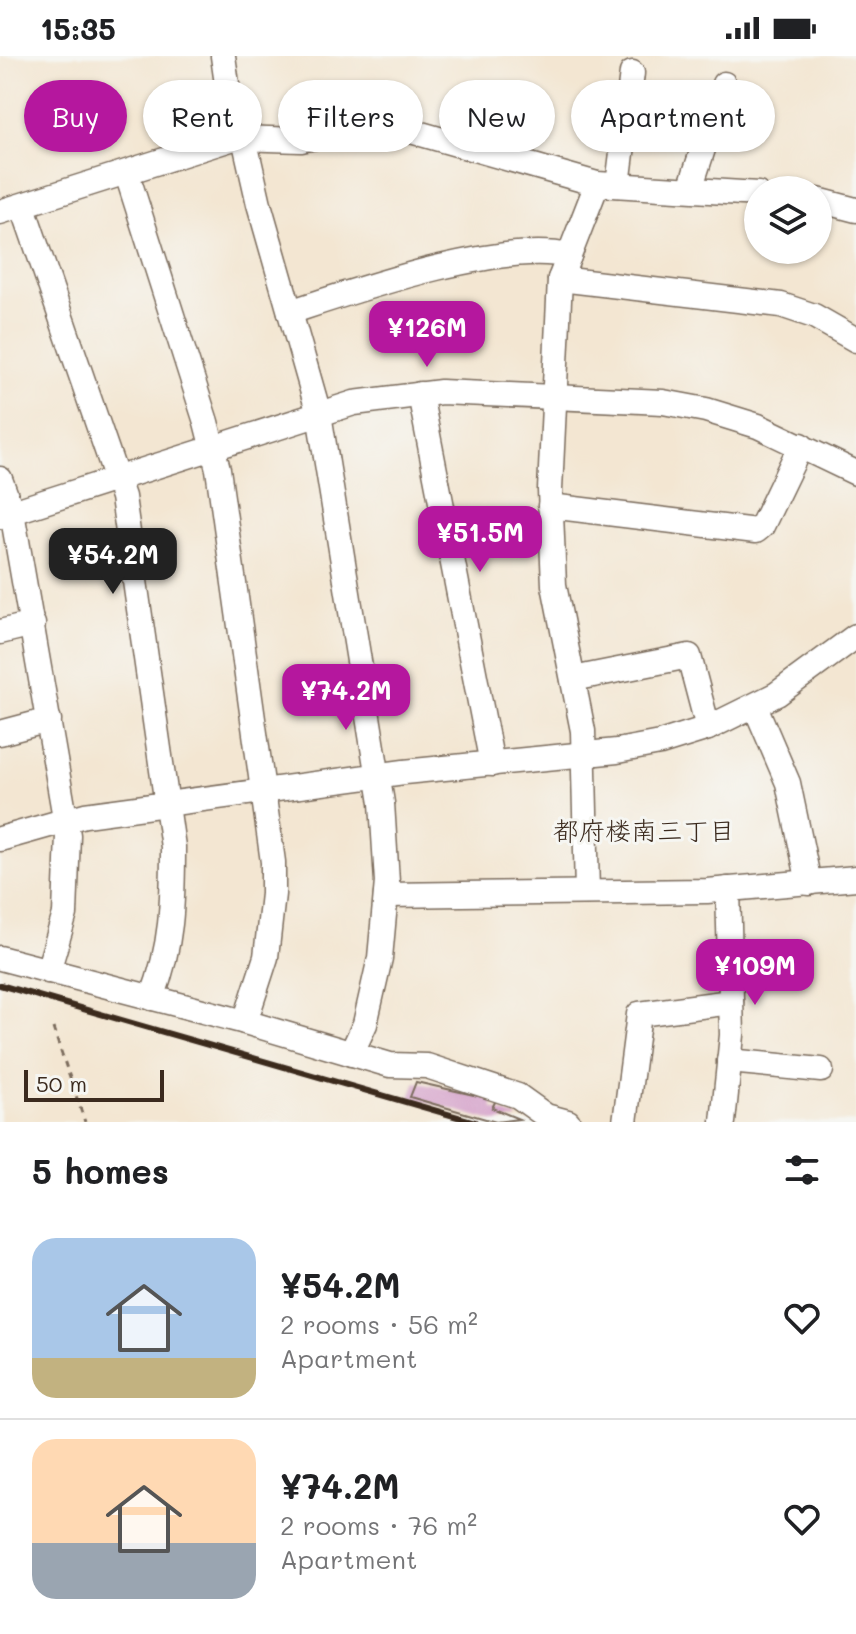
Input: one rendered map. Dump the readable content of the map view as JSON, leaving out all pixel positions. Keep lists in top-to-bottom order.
{
  "districts": ["都府楼南三丁目"],
  "scale_bar": "50 m",
  "page": {
    "status": "15:35",
    "chip": [
      "Buy",
      "Rent",
      "Filters",
      "New",
      "Apartment"
    ],
    "price": [
      "¥126M",
      "¥51.5M",
      "¥54.2M",
      "¥74.2M",
      "¥109M"
    ],
    "scale": "50 m",
    "heading": "5 homes",
    "list": [
      {
        "name": "¥54.2M",
        "note": "2 rooms · 56 m² · Apartment"
      },
      {
        "name": "¥74.2M",
        "note": "2 rooms · 76 m² · Apartment"
      }
    ]
  }
}
